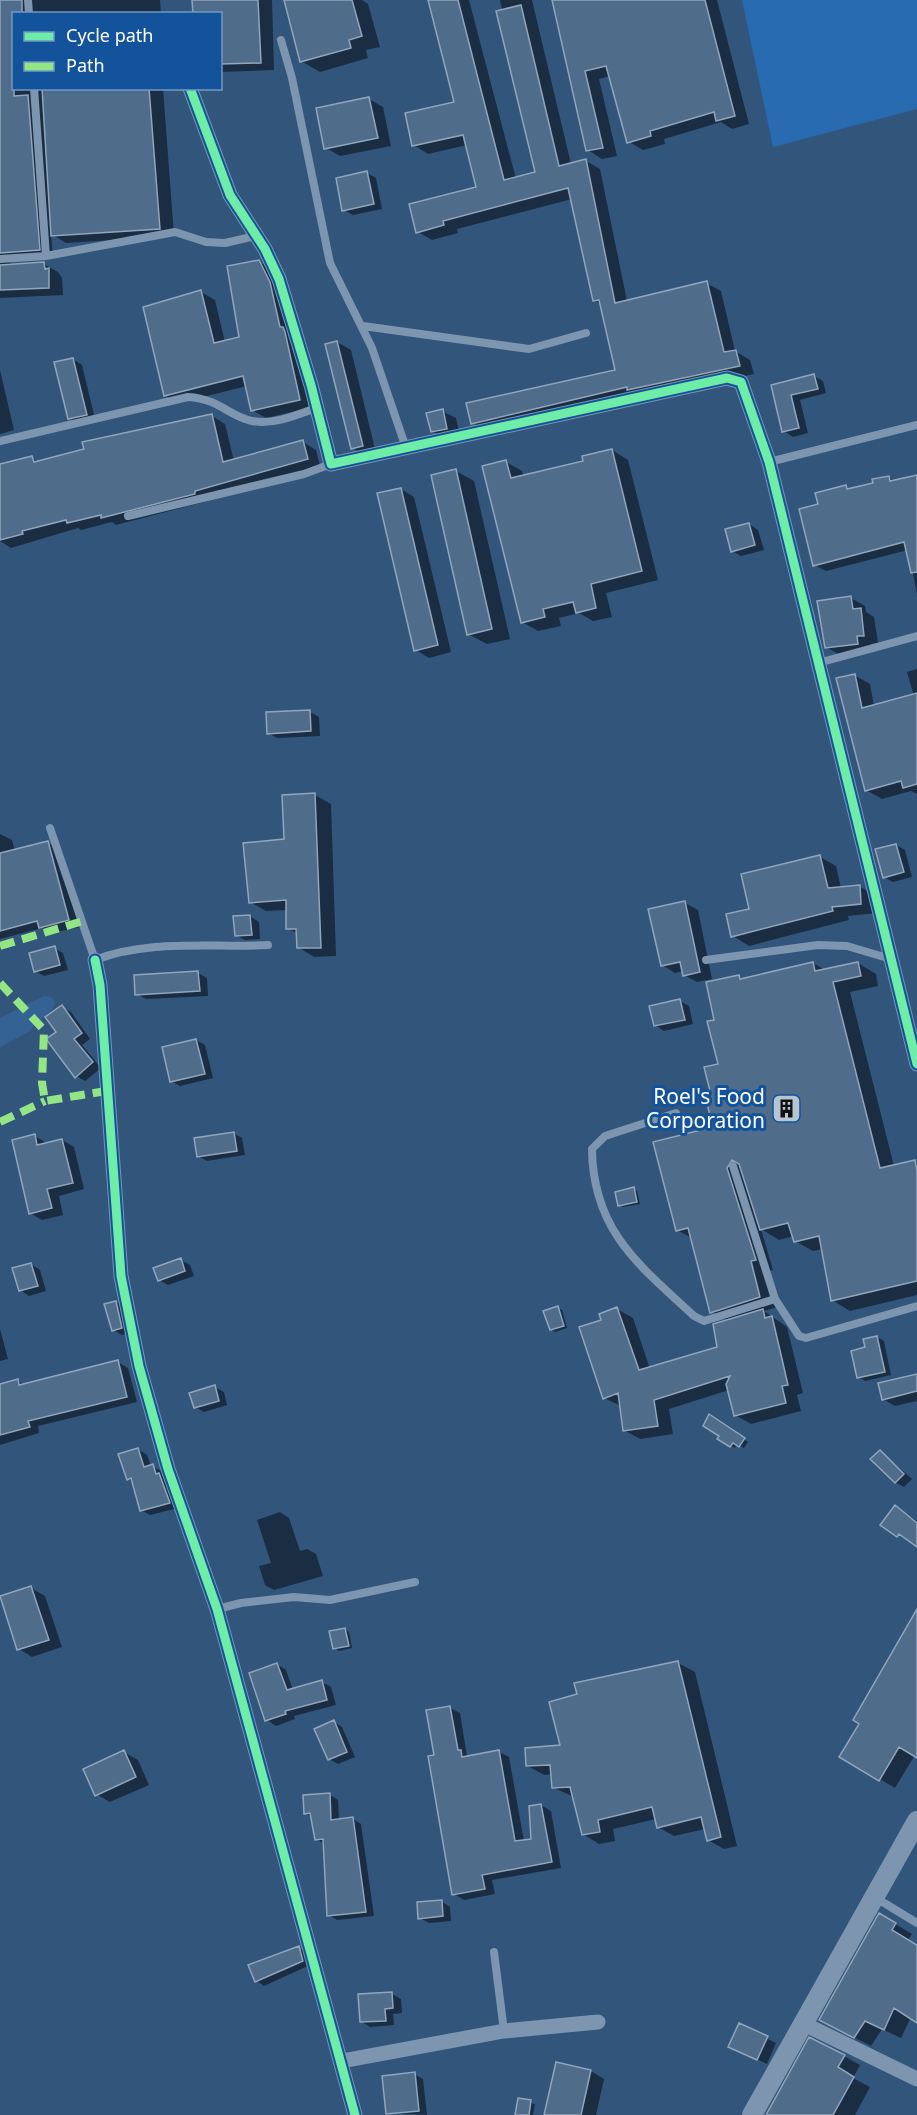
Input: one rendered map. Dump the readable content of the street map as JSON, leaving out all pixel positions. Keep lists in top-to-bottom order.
{
  "places": {
    "building": ["Roel's Food Corporation"]
  },
  "legend": ["Cycle path", "Path"]
}
